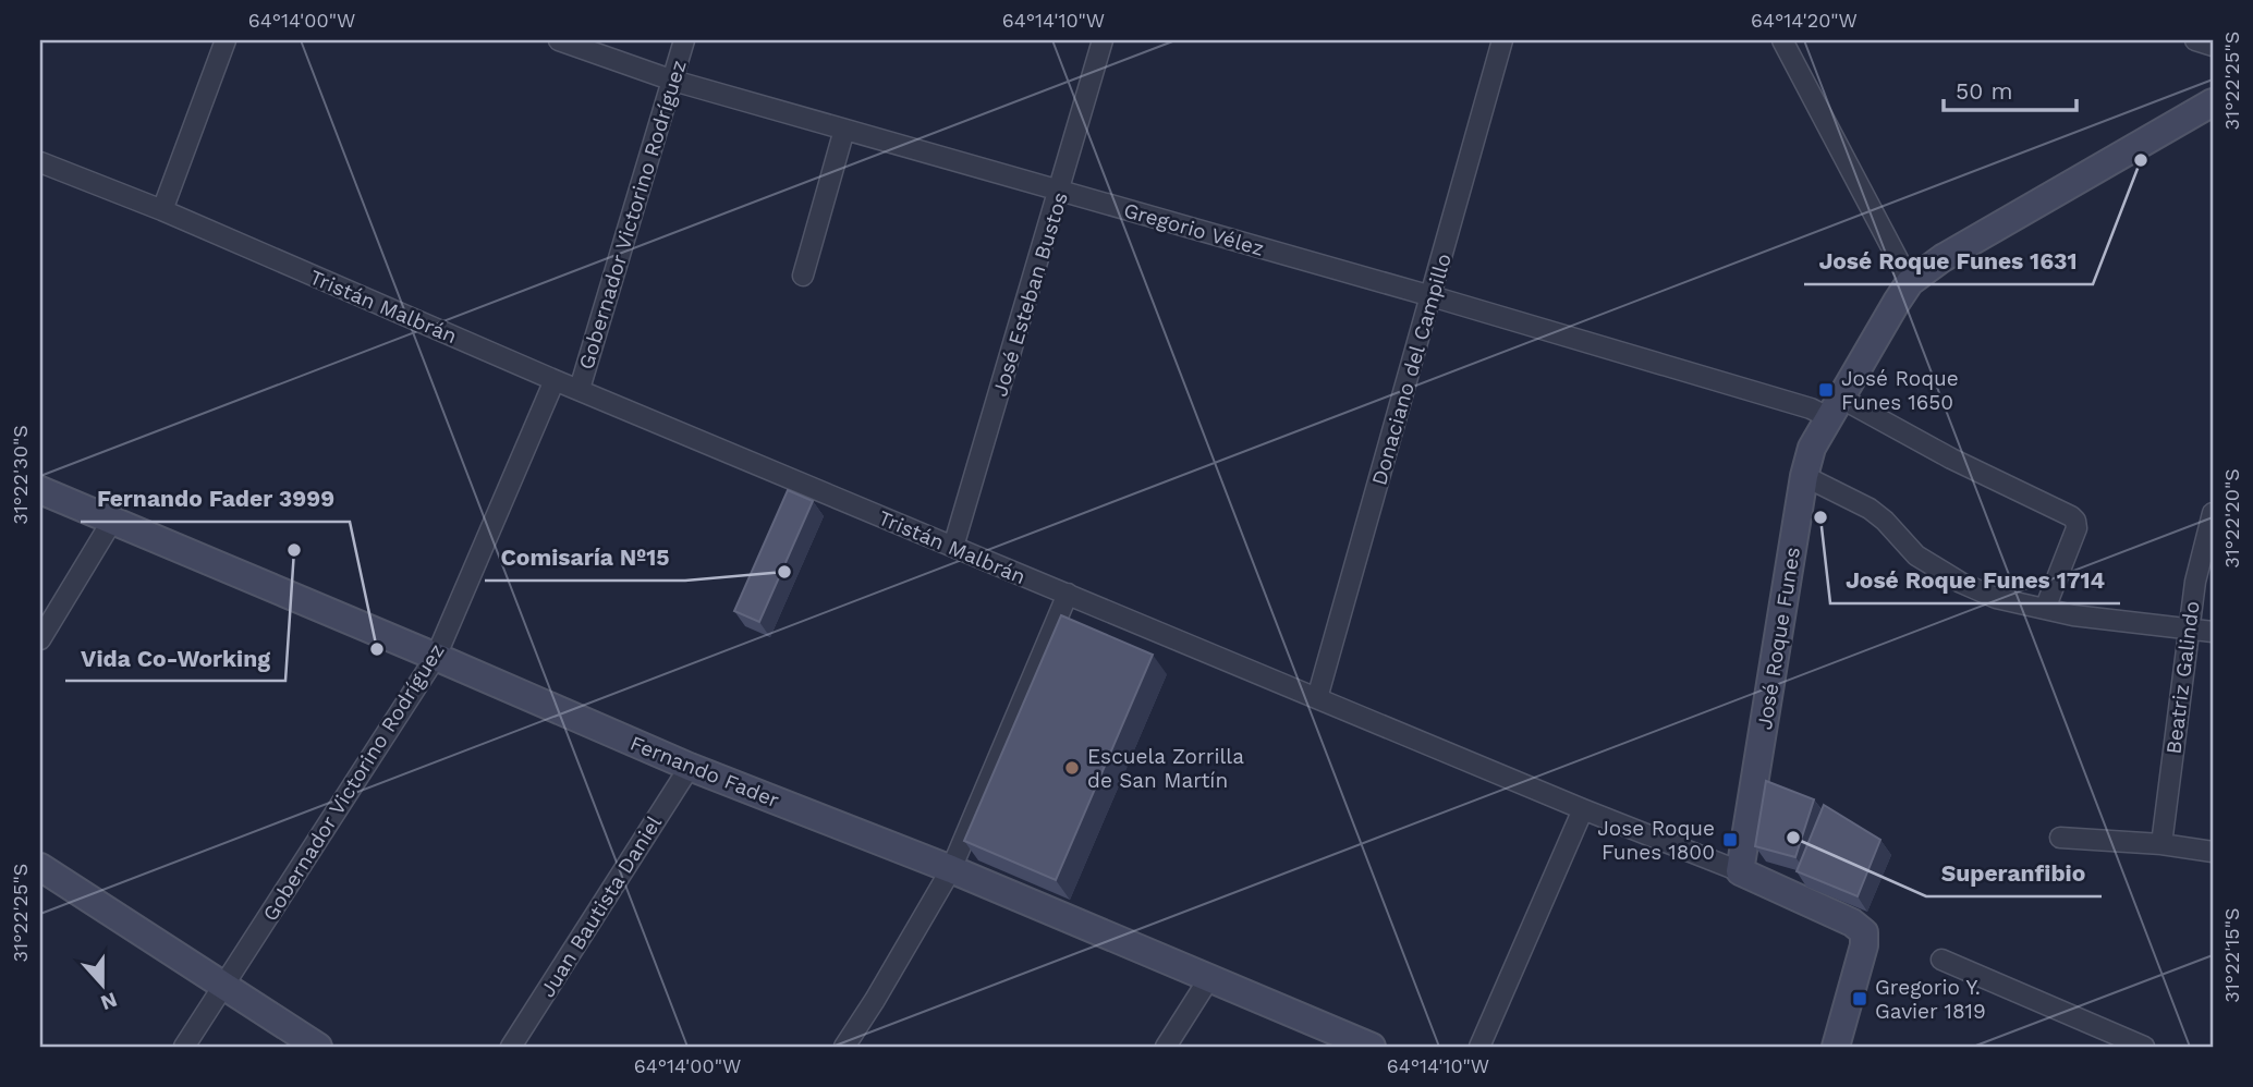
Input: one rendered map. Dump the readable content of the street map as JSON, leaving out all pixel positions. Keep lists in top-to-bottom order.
{
  "streets": {
    "main road": ["Tristán Malbrán", "José Roque Funes", "Fernando Fader"],
    "street": [
      "Gobernador Victorino Rodríguez",
      "Gregorio Vélez",
      "José Esteban Bustos",
      "Donaciano del Campillo",
      "Beatriz Galindo",
      "Juan Bautista Daniel"
    ]
  },
  "crossings": [
    ["Gobernador Victorino Rodríguez", "Gregorio Vélez"],
    ["Gobernador Victorino Rodríguez", "Tristán Malbrán"],
    ["Gobernador Victorino Rodríguez", "Fernando Fader"],
    ["Gregorio Vélez", "José Esteban Bustos"],
    ["Gregorio Vélez", "Donaciano del Campillo"],
    ["Gregorio Vélez", "José Roque Funes"],
    ["José Esteban Bustos", "Tristán Malbrán"],
    ["Tristán Malbrán", "Donaciano del Campillo"],
    ["Tristán Malbrán", "José Roque Funes"],
    ["Fernando Fader", "Juan Bautista Daniel"]
  ],
  "places": {
    "other": [
      "José Roque Funes 1631",
      "José Roque Funes 1714",
      "Vida Co-Working",
      "Comisaría Nº15",
      "Fernando Fader 3999",
      "Escuela Zorrilla de San Martín",
      "Superanfibio"
    ],
    "transit": ["José Roque Funes 1650", "Jose Roque Funes 1800", "Gregorio Y. Gavier 1819"]
  },
  "scale_bar": "50 m",
  "north": "bottom",
  "coordinates": [
    "64°14'00\"W",
    "64°14'10\"W",
    "64°14'20\"W",
    "31°22'25\"S",
    "31°22'30\"S",
    "31°22'20\"S",
    "31°22'15\"S"
  ]
}
